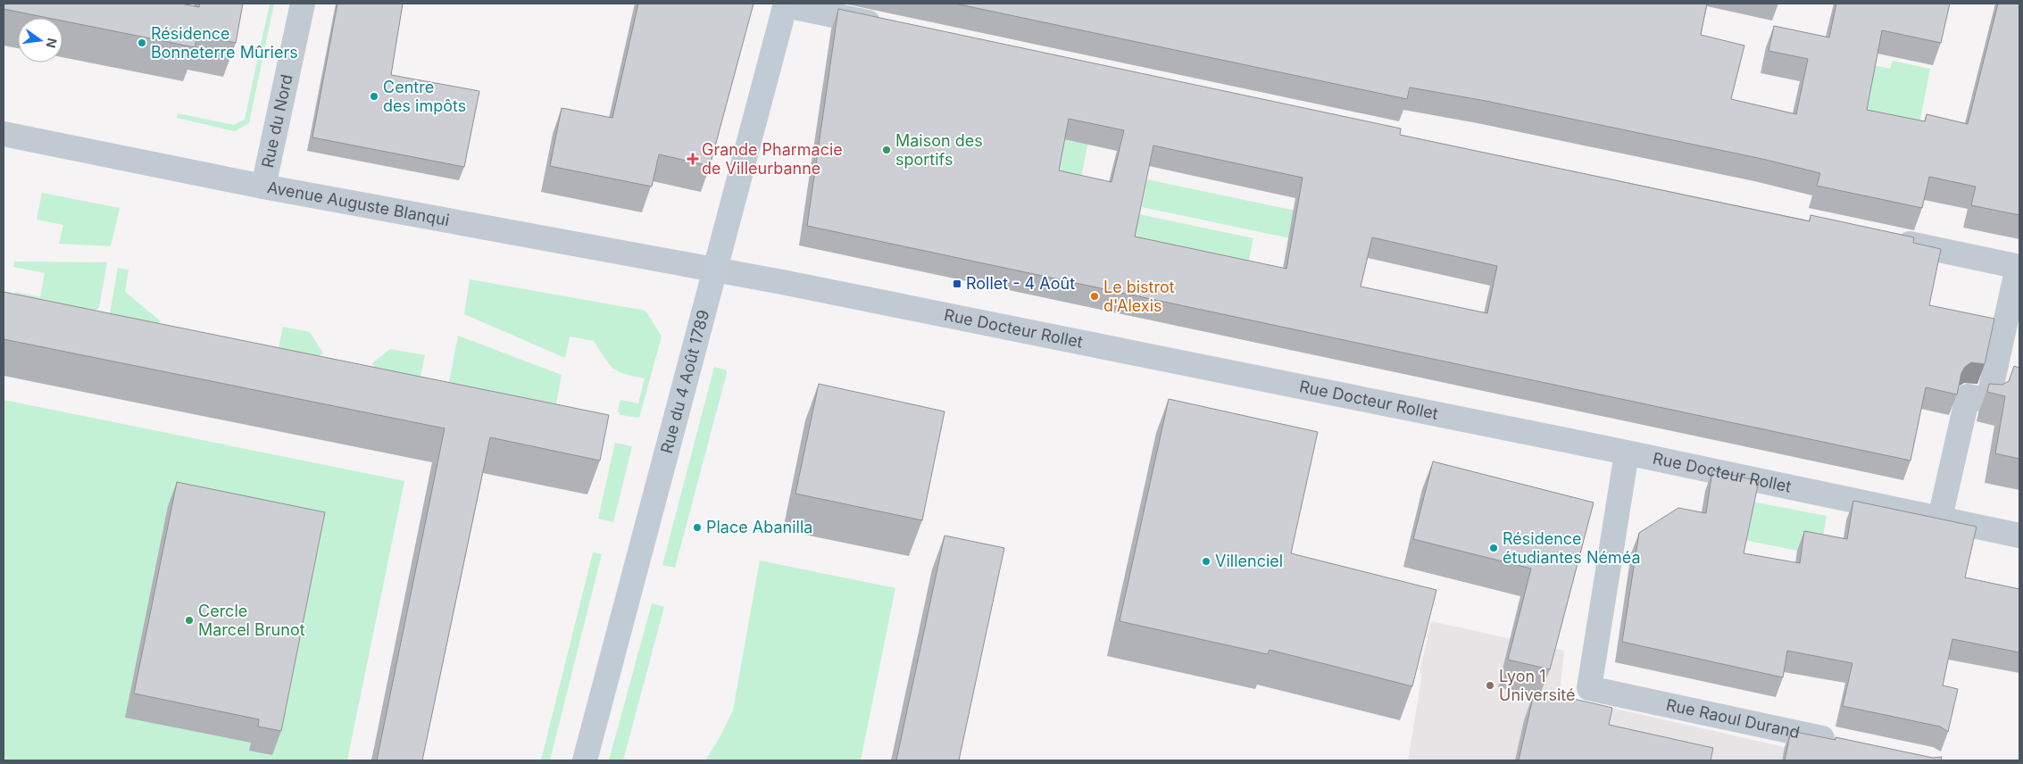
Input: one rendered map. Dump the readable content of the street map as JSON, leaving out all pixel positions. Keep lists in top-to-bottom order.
{
  "streets": {
    "main road": ["Rue du 4 Août 1789"],
    "street": [
      "Rue du Nord",
      "Avenue Auguste Blanqui",
      "Rue Docteur Rollet",
      "Rue Raoul Durand"
    ]
  },
  "crossings": [
    ["Rue du Nord", "Avenue Auguste Blanqui"],
    ["Avenue Auguste Blanqui", "Rue Docteur Rollet"],
    ["Avenue Auguste Blanqui", "Rue du 4 Août 1789"],
    ["Rue Docteur Rollet", "Rue du 4 Août 1789"],
    ["Rue Docteur Rollet", "Rue Raoul Durand"]
  ],
  "places": {
    "other": [
      "Résidence Bonneterre Mûriers",
      "Centre des impôts",
      "Maison des sportifs",
      "Le bistrot d'Alexis",
      "Place Abanilla",
      "Résidence étudiantes Néméa",
      "Villenciel",
      "Cercle Marcel Brunot",
      "Lyon 1 Université"
    ],
    "health": ["Grande Pharmacie de Villeurbanne"],
    "transit": ["Rollet - 4 Août"]
  },
  "north": "right"
}
